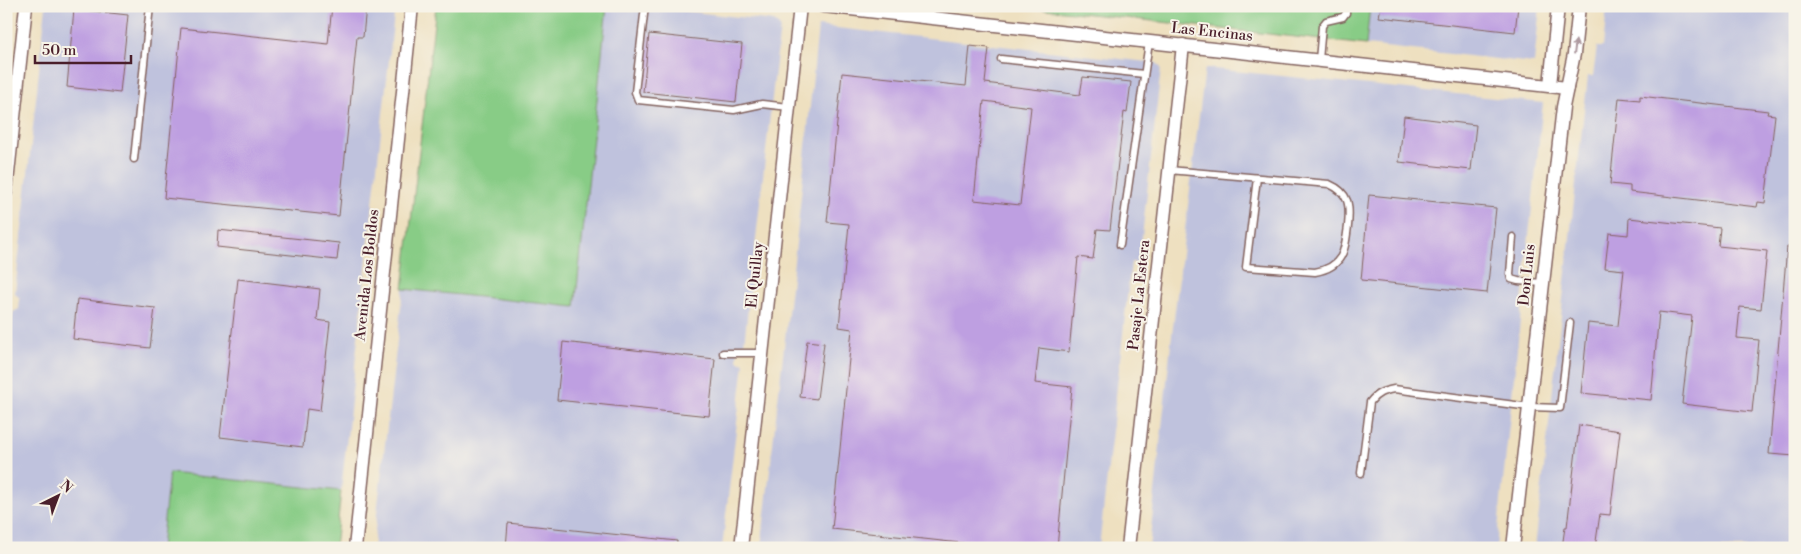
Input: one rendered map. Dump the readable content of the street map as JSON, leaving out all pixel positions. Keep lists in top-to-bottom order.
{
  "streets": {
    "street": [
      "Las Encinas",
      "Avenida Los Boldos",
      "El Quillay",
      "Don Luis",
      "Pasaje La Estera"
    ]
  },
  "crossings": [
    ["Las Encinas", "Don Luis"],
    ["Las Encinas", "Pasaje La Estera"]
  ],
  "scale_bar": "50 m",
  "north": "top right"
}
